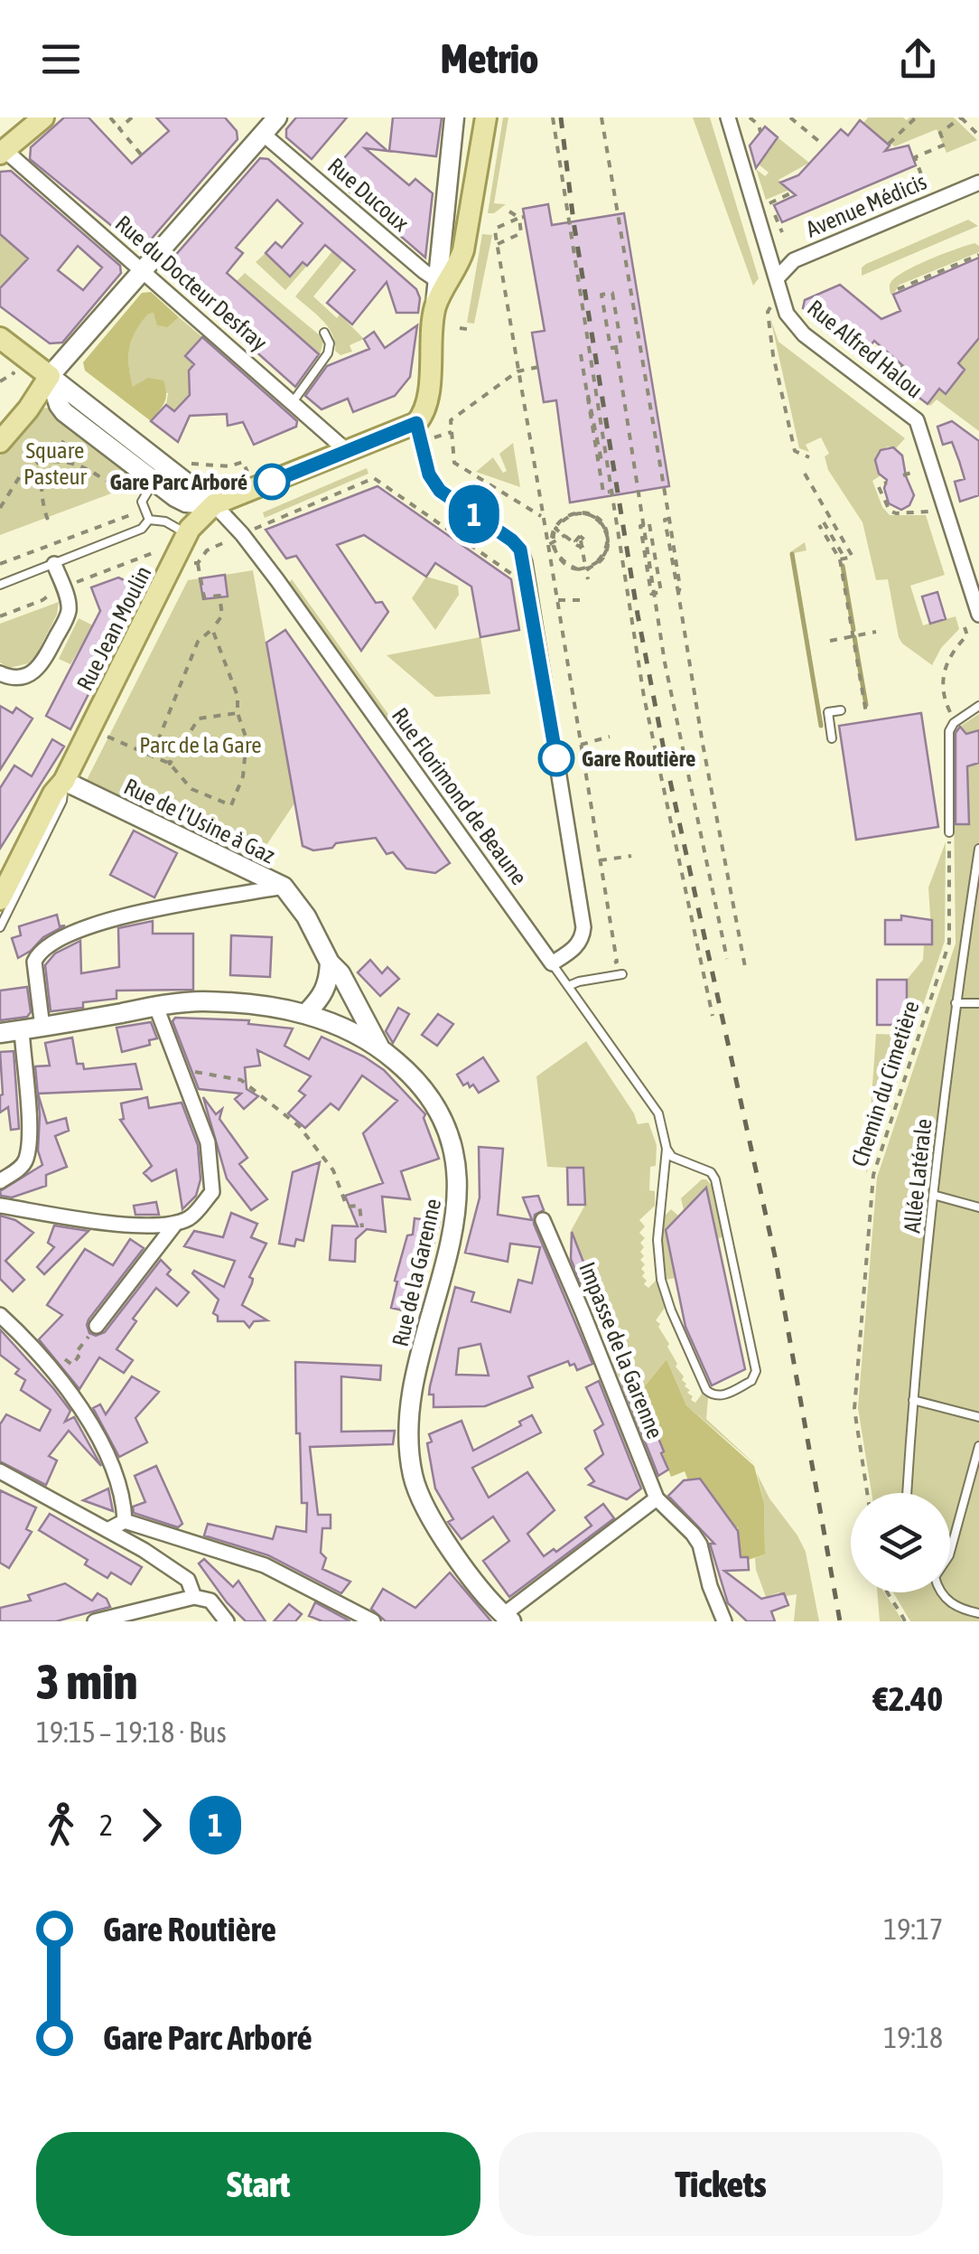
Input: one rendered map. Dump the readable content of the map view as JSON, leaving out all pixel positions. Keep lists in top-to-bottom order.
{
  "streets": {
    "main road": ["Rue Jean Moulin"],
    "street": [
      "Rue Ducoux",
      "Avenue Médicis",
      "Rue du Docteur Desfray",
      "Rue Alfred Halou",
      "Rue Florimond de Beaune",
      "Rue de l'Usine à Gaz",
      "Rue de la Garenne",
      "Impasse de la Garenne"
    ],
    "lane": ["Allée Latérale"],
    "path": ["Chemin du Cimetière"]
  },
  "crossings": [
    ["Avenue Médicis", "Rue Alfred Halou"],
    ["Rue Jean Moulin", "Rue Florimond de Beaune"],
    ["Rue Jean Moulin", "Rue de l'Usine à Gaz"],
    ["Rue de l'Usine à Gaz", "Rue de la Garenne"]
  ],
  "parks": ["Square Pasteur", "Parc de la Gare"],
  "places": ["Gare Parc Arboré", "Gare Routière"],
  "lines": ["bus line 1"],
  "page": {
    "header": "Metrio",
    "on_map": "1",
    "heading": ["3 min", "19:15 – 19:18 · Bus", "€2.40"],
    "legs": ["2", "1"],
    "list": [
      {
        "name": "Gare Routière",
        "value": "19:17"
      },
      {
        "name": "Gare Parc Arboré",
        "value": "19:18"
      }
    ],
    "buttons": ["Start", "Tickets"]
  }
}
